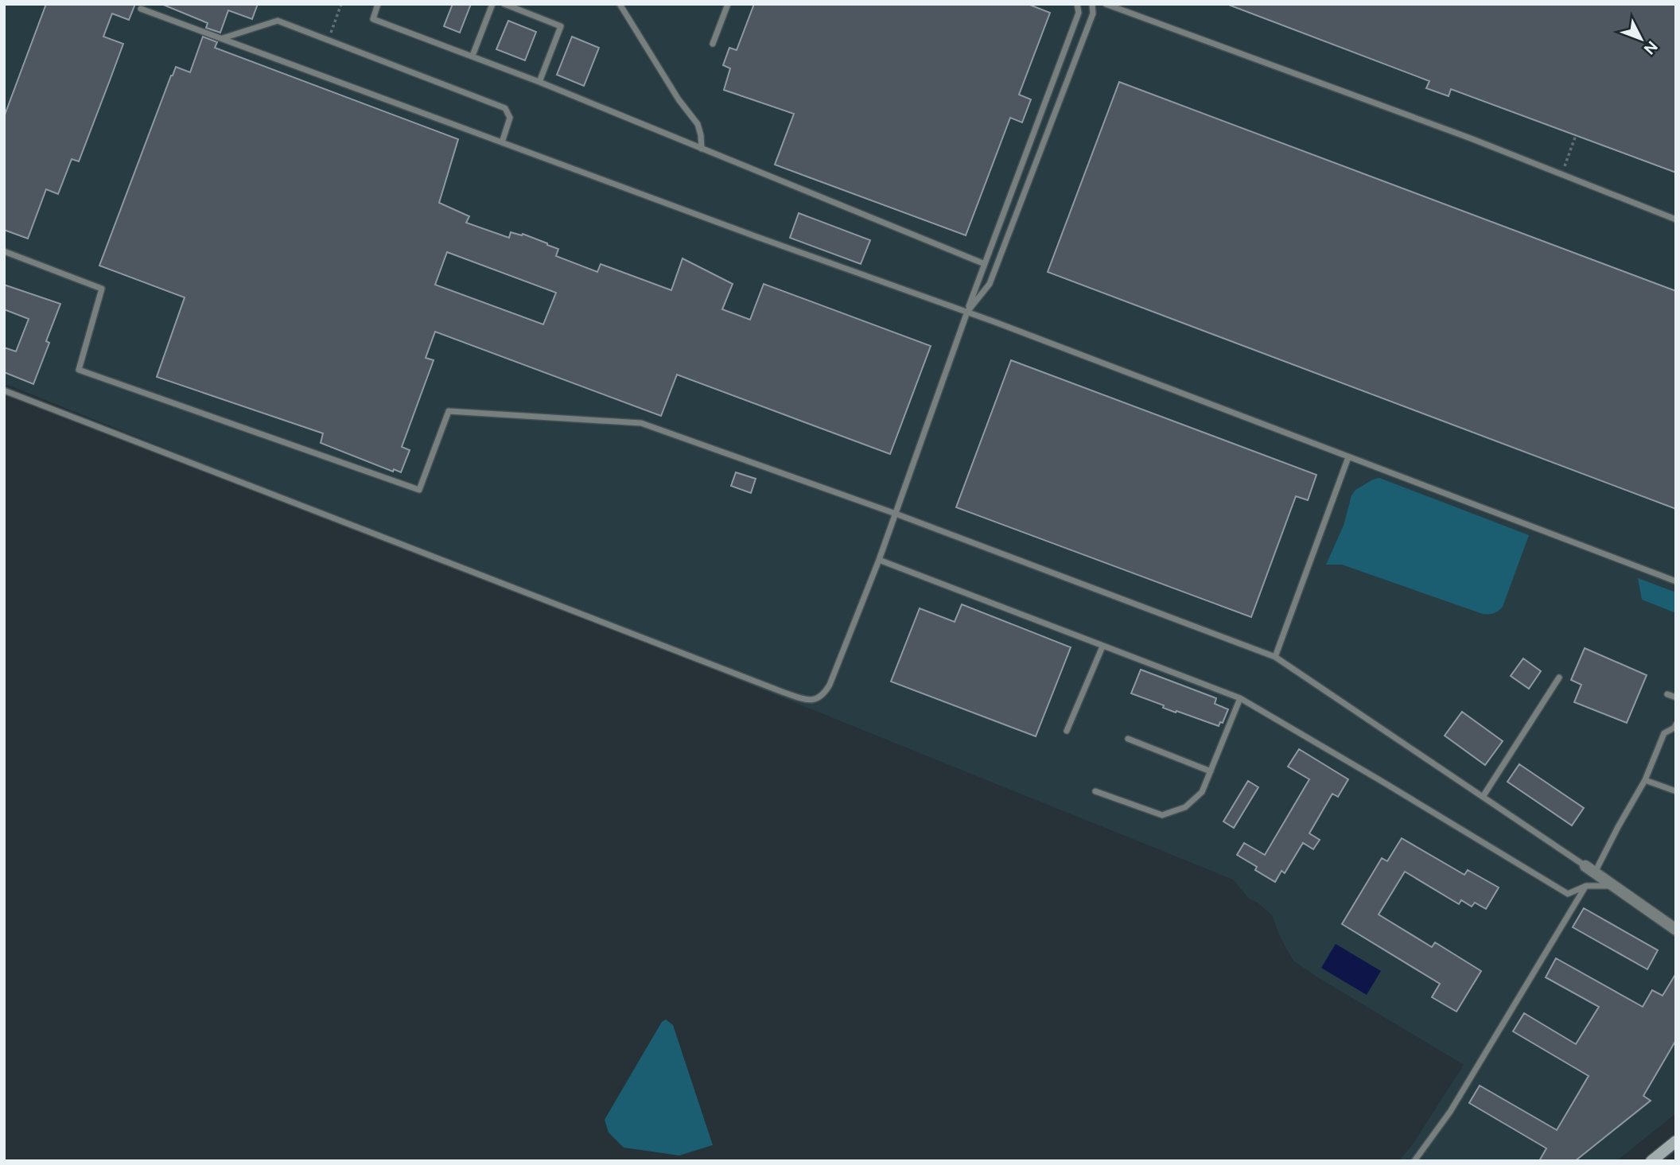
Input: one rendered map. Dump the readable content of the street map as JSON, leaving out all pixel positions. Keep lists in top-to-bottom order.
{
  "north": "bottom right"
}
